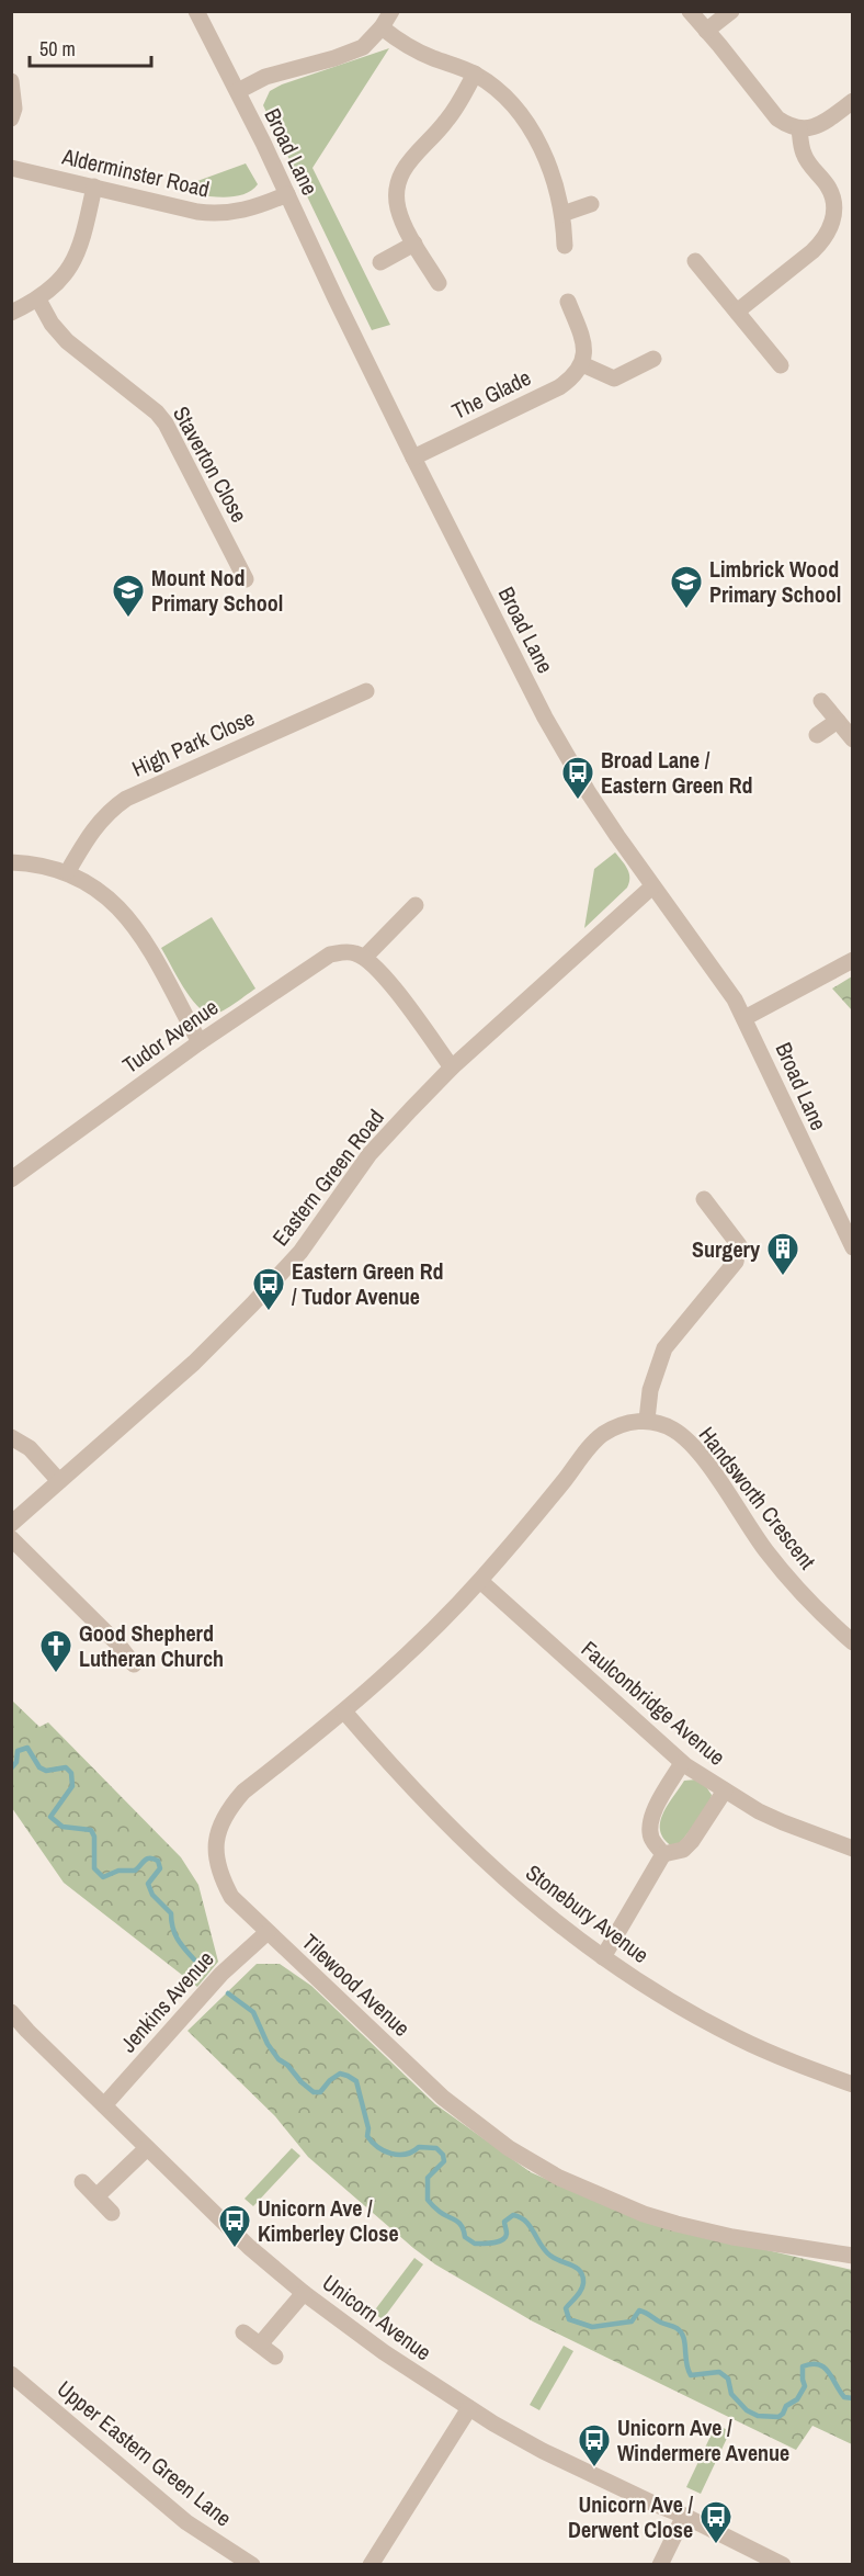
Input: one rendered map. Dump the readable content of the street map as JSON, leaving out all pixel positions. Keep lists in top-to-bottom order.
{
  "streets": {
    "street": [
      "Broad Lane",
      "Alderminster Road",
      "The Glade",
      "Staverton Close",
      "High Park Close",
      "Tudor Avenue",
      "Eastern Green Road",
      "Handsworth Crescent",
      "Faulconbridge Avenue",
      "Stonebury Avenue",
      "Tilewood Avenue",
      "Jenkins Avenue",
      "Unicorn Avenue",
      "Upper Eastern Green Lane"
    ]
  },
  "crossings": [
    ["Broad Lane", "Alderminster Road"],
    ["Broad Lane", "The Glade"],
    ["Broad Lane", "Eastern Green Road"],
    ["Faulconbridge Avenue", "Tilewood Avenue"],
    ["Stonebury Avenue", "Tilewood Avenue"],
    ["Tilewood Avenue", "Jenkins Avenue"],
    ["Jenkins Avenue", "Unicorn Avenue"]
  ],
  "places": {
    "school or university": ["Limbrick Wood Primary School", "Mount Nod Primary School"],
    "bus stop": [
      "Broad Lane / Eastern Green Rd",
      "Eastern Green Rd / Tudor Avenue",
      "Unicorn Ave / Kimberley Close",
      "Unicorn Ave / Windermere Avenue",
      "Unicorn Ave / Derwent Close"
    ],
    "building": ["Surgery"],
    "church": ["Good Shepherd Lutheran Church"]
  },
  "scale_bar": "50 m"
}
